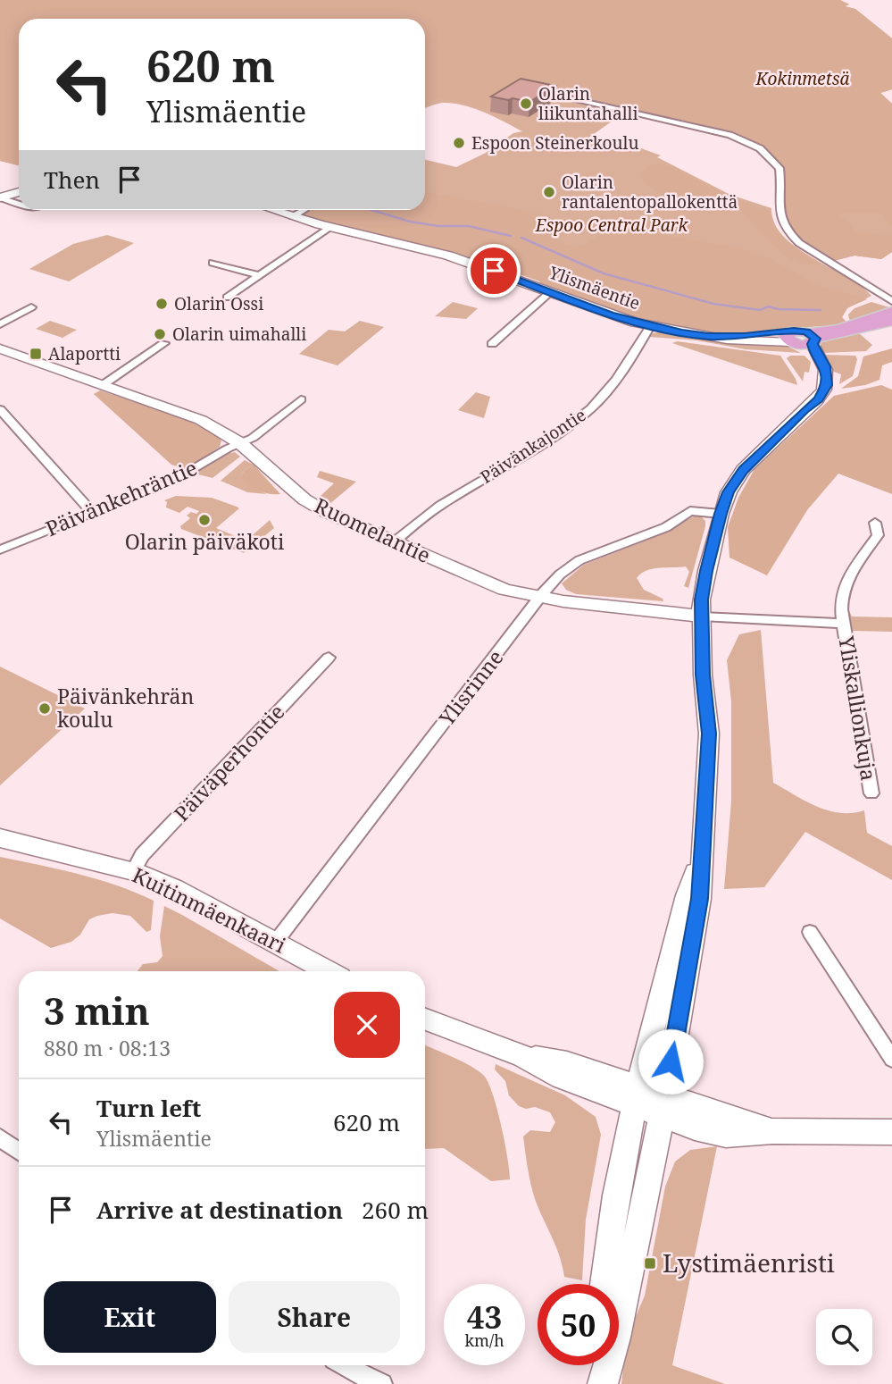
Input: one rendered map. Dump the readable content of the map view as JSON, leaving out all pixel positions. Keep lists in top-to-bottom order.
{
  "streets": {
    "main road": ["Ylismäentie", "Ruomelantie", "Kuitinmäenkaari"],
    "street": [
      "Päivänkajontie",
      "Päivänkehräntie",
      "Ylisrinne",
      "Yliskallionkuja",
      "Päiväperhontie"
    ]
  },
  "crossings": [
    ["Ylismäentie", "Päivänkajontie"],
    ["Päivänkajontie", "Ruomelantie"],
    ["Päivänkehräntie", "Ruomelantie"],
    ["Ruomelantie", "Ylisrinne"],
    ["Ylisrinne", "Kuitinmäenkaari"],
    ["Päiväperhontie", "Kuitinmäenkaari"]
  ],
  "parks": ["Kokinmetsä", "Espoo Central Park"],
  "places": {
    "other": [
      "Olarin liikuntahalli",
      "Espoon Steinerkoulu",
      "Olarin rantalentopallokenttä",
      "Olarin Ossi",
      "Olarin uimahalli",
      "Olarin päiväkoti",
      "Päivänkehrän koulu"
    ],
    "transit": ["Alaportti", "Lystimäenristi"]
  },
  "page": {
    "turn": ["620 m", "Ylismäentie"],
    "then": "Then",
    "heading": ["3 min", "880 m · 08:13"],
    "list": [
      {
        "name": "Turn left",
        "note": "Ylismäentie",
        "value": "620 m"
      },
      {
        "name": "Arrive at destination",
        "value": "260 m"
      }
    ],
    "buttons": ["Exit", "Share"],
    "speed": "43 km/h",
    "limit": "50"
  }
}
